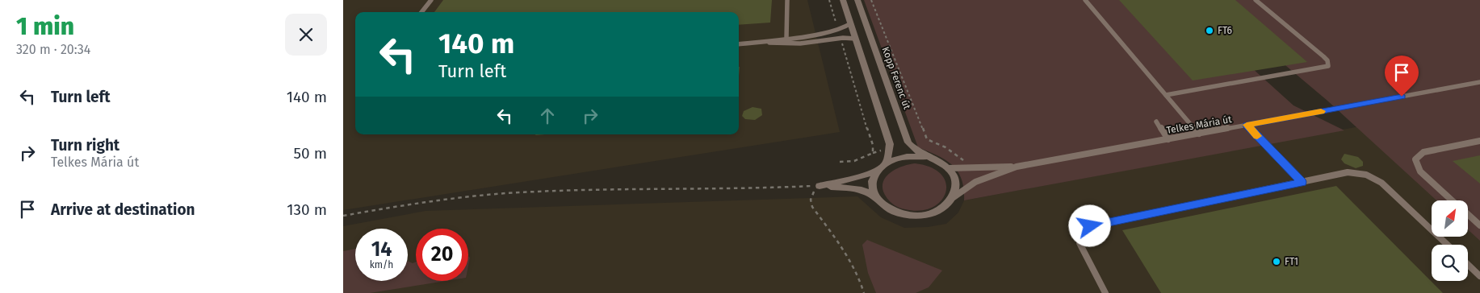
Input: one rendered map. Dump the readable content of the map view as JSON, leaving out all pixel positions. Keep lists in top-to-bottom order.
{
  "streets": {
    "street": ["Kopp Ferenc út"],
    "lane": ["Telkes Mária út"]
  },
  "places": ["FT6", "FT1"],
  "north": "top right",
  "page": {
    "heading": ["1 min", "320 m · 20:34"],
    "turn": ["140 m", "Turn left"],
    "list": [
      {
        "name": "Turn left",
        "value": "140 m"
      },
      {
        "name": "Turn right",
        "note": "Telkes Mária út",
        "value": "50 m"
      },
      {
        "name": "Arrive at destination",
        "value": "130 m"
      }
    ],
    "speed": "14 km/h",
    "limit": "20"
  }
}
